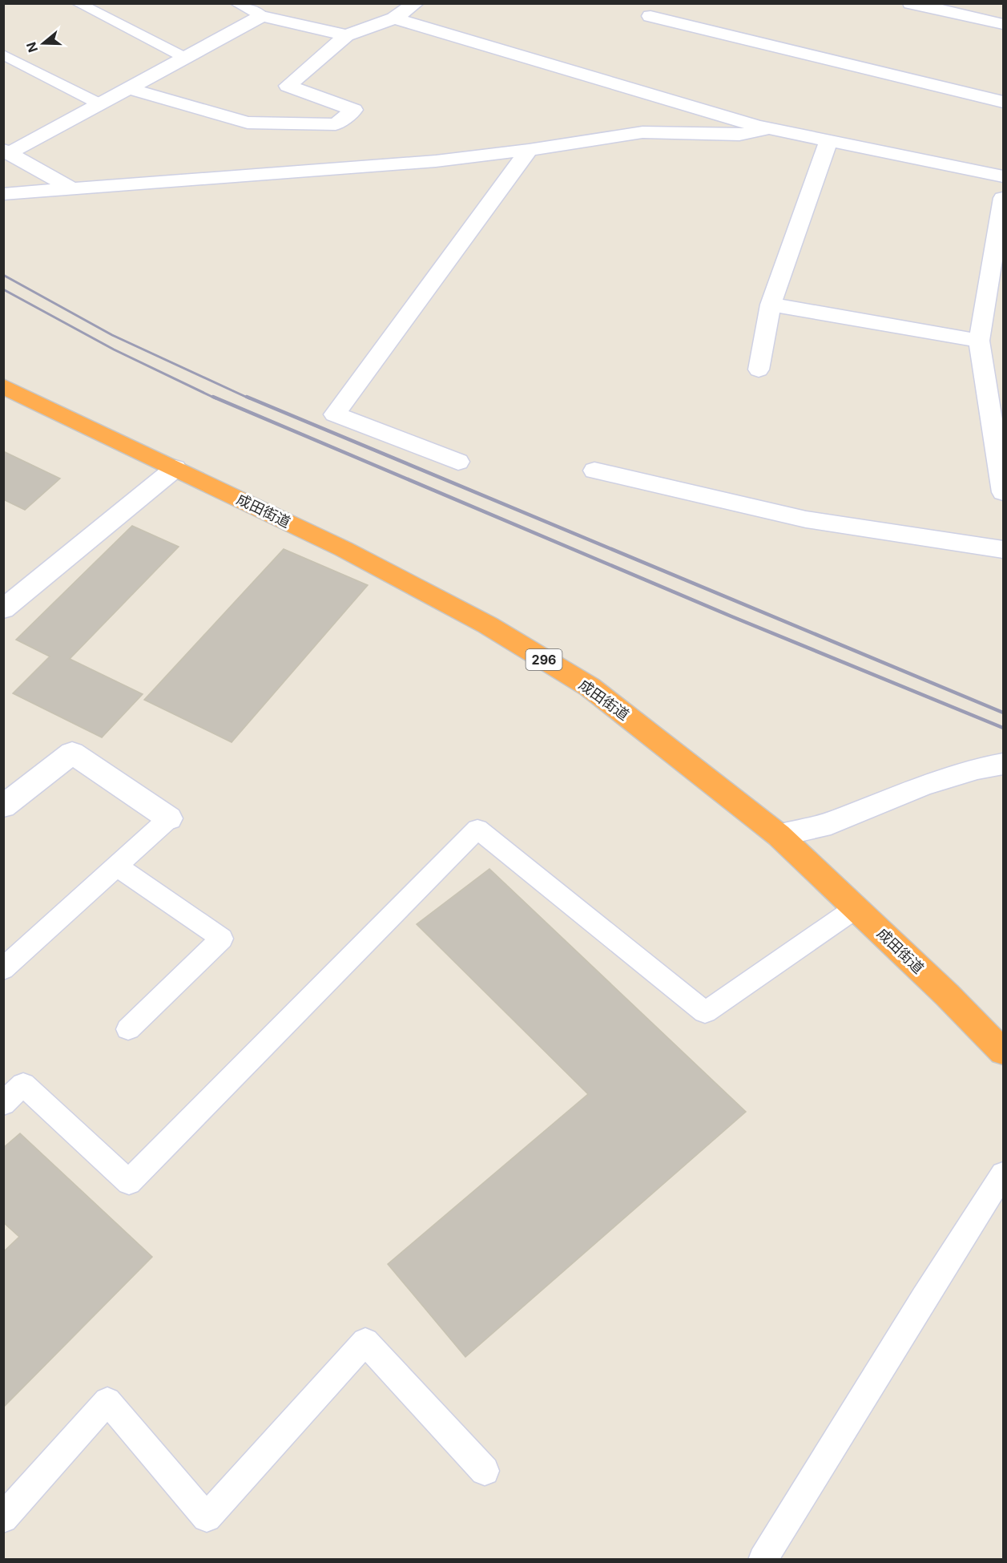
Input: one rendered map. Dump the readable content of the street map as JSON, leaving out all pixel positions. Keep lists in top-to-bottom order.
{
  "streets": {
    "highway": ["成田街道", "296"]
  },
  "north": "left"
}
